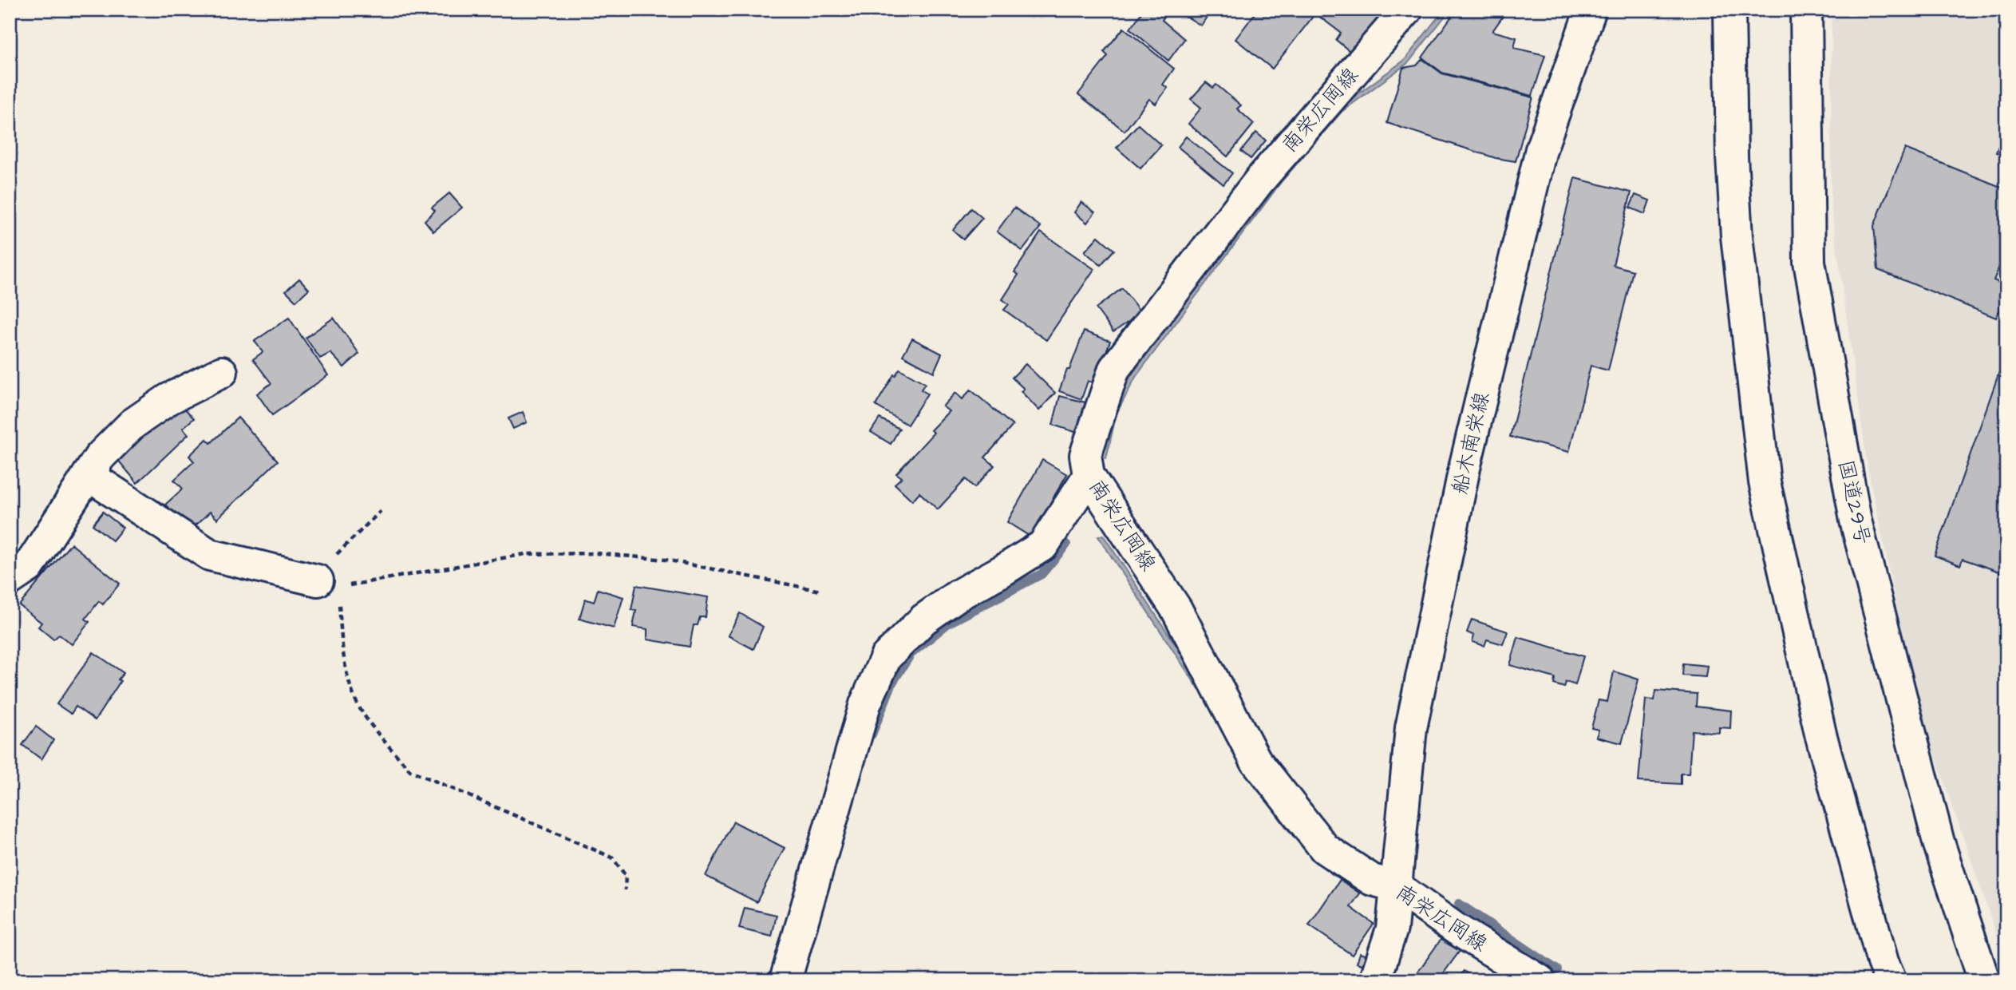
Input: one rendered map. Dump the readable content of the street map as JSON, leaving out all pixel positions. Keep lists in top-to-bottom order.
{
  "streets": {
    "main road": ["南栄広岡線", "船木南栄線", "国道29号"]
  },
  "crossings": [
    ["南栄広岡線", "船木南栄線"]
  ]
}
